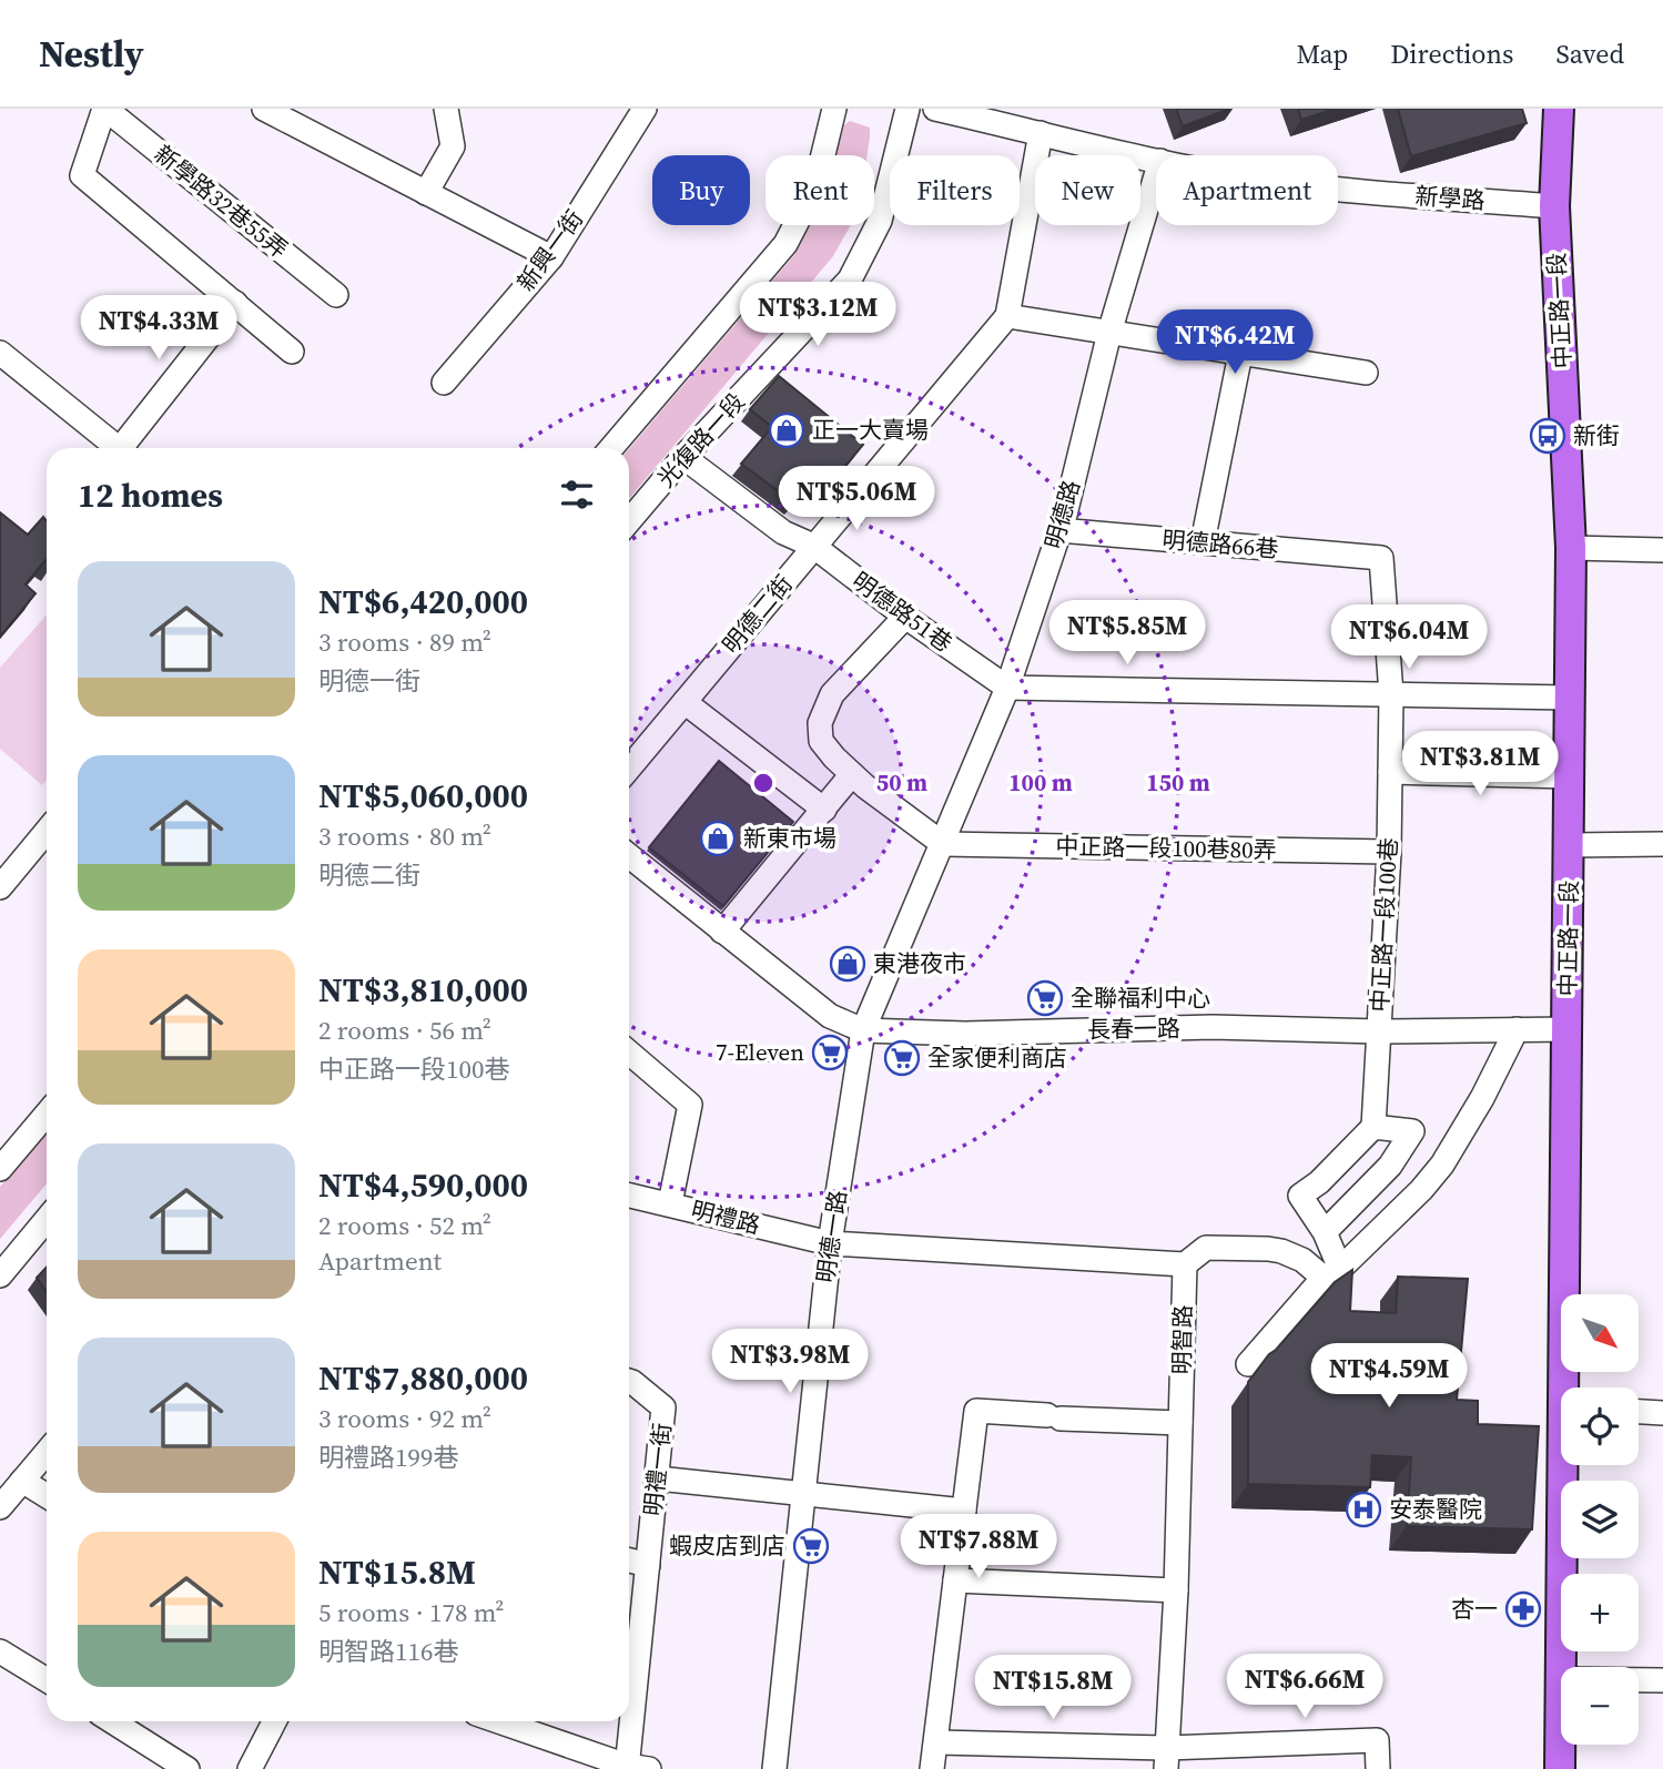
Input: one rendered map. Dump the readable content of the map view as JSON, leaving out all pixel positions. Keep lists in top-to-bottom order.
{
  "streets": {
    "main road": ["中正路一段"],
    "street": [
      "新學路",
      "新學路32巷55弄",
      "新興一街",
      "光復路一段",
      "明德路",
      "明德路66巷",
      "明德路51巷",
      "明德二街",
      "中正路一段100巷80弄",
      "中正路一段100巷",
      "長春一路",
      "明禮路",
      "明德一路",
      "明智路",
      "明禮一街"
    ]
  },
  "crossings": [
    ["新學路", "中正路一段"],
    ["中正路一段", "長春一路"],
    ["光復路一段", "明德路51巷"],
    ["明德路", "明德路66巷"],
    ["明德路", "明德路51巷"],
    ["明德路", "中正路一段100巷80弄"],
    ["明德路", "長春一路"],
    ["明德路", "明德一路"],
    ["明德路66巷", "中正路一段100巷"],
    ["明德路51巷", "明德二街"],
    ["中正路一段100巷80弄", "中正路一段100巷"],
    ["中正路一段100巷", "長春一路"],
    ["長春一路", "明德一路"],
    ["明禮路", "明德一路"]
  ],
  "places": {
    "shop": ["正一大賣場", "新東市場", "東港夜市"],
    "bus stop": ["新街"],
    "supermarket": [
      "全聯福利中心",
      "7-Eleven",
      "全家便利商店",
      "蝦皮店到店"
    ],
    "hospital": ["安泰醫院"],
    "pharmacy": ["杏一"]
  },
  "north": "bottom right",
  "page": {
    "header": "Nestly",
    "nav": ["Map", "Directions", "Saved"],
    "chip": [
      "Buy",
      "Rent",
      "Filters",
      "New",
      "Apartment"
    ],
    "price": [
      "NT$3.12M",
      "NT$4.33M",
      "NT$6.42M",
      "NT$5.06M",
      "NT$5.85M",
      "NT$6.04M",
      "NT$3.81M",
      "NT$3.98M",
      "NT$4.59M",
      "NT$7.88M",
      "NT$6.66M",
      "NT$15.8M"
    ],
    "heading": "12 homes",
    "list": [
      {
        "name": "NT$6,420,000",
        "note": "3 rooms · 89 m² · 明德一街"
      },
      {
        "name": "NT$5,060,000",
        "note": "3 rooms · 80 m² · 明德二街"
      },
      {
        "name": "NT$3,810,000",
        "note": "2 rooms · 56 m² · 中正路一段100巷"
      },
      {
        "name": "NT$4,590,000",
        "note": "2 rooms · 52 m² · Apartment"
      },
      {
        "name": "NT$7,880,000",
        "note": "3 rooms · 92 m² · 明禮路199巷"
      },
      {
        "name": "NT$15.8M",
        "note": "5 rooms · 178 m² · 明智路116巷"
      }
    ],
    "map_buttons": ["+", "−"]
  },
  "rings": ["50 m", "100 m", "150 m"]
}
